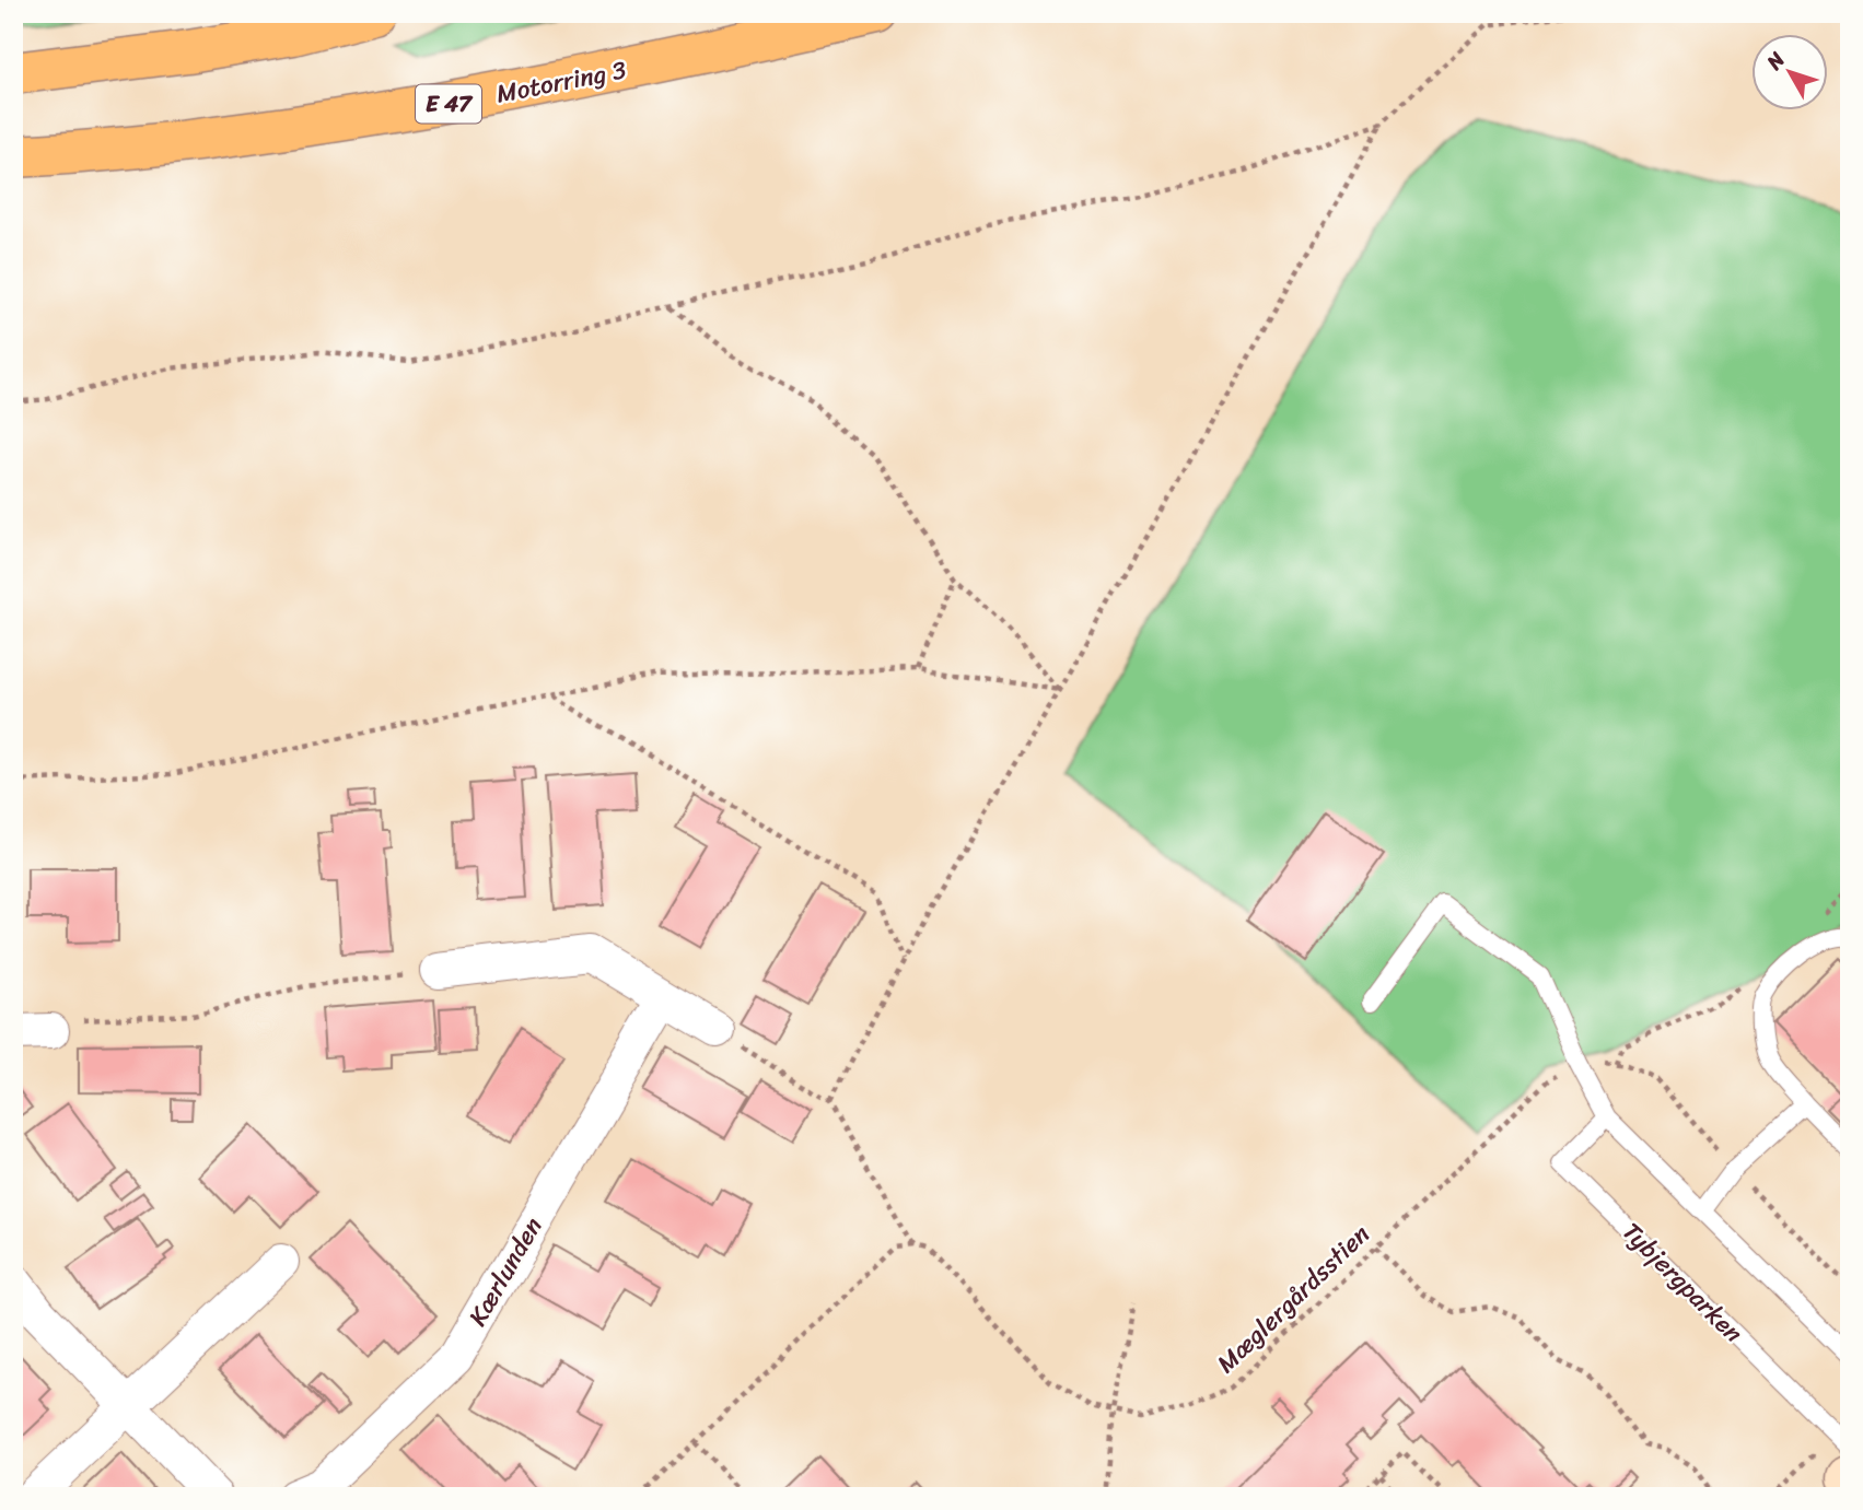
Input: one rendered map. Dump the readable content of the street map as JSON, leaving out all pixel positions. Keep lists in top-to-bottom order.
{
  "streets": {
    "highway": ["Motorring 3", "E 47"],
    "street": ["Kærlunden"],
    "lane": ["Tybjergparken"],
    "path": ["Mæglergårdsstien"]
  },
  "north": "top left"
}
